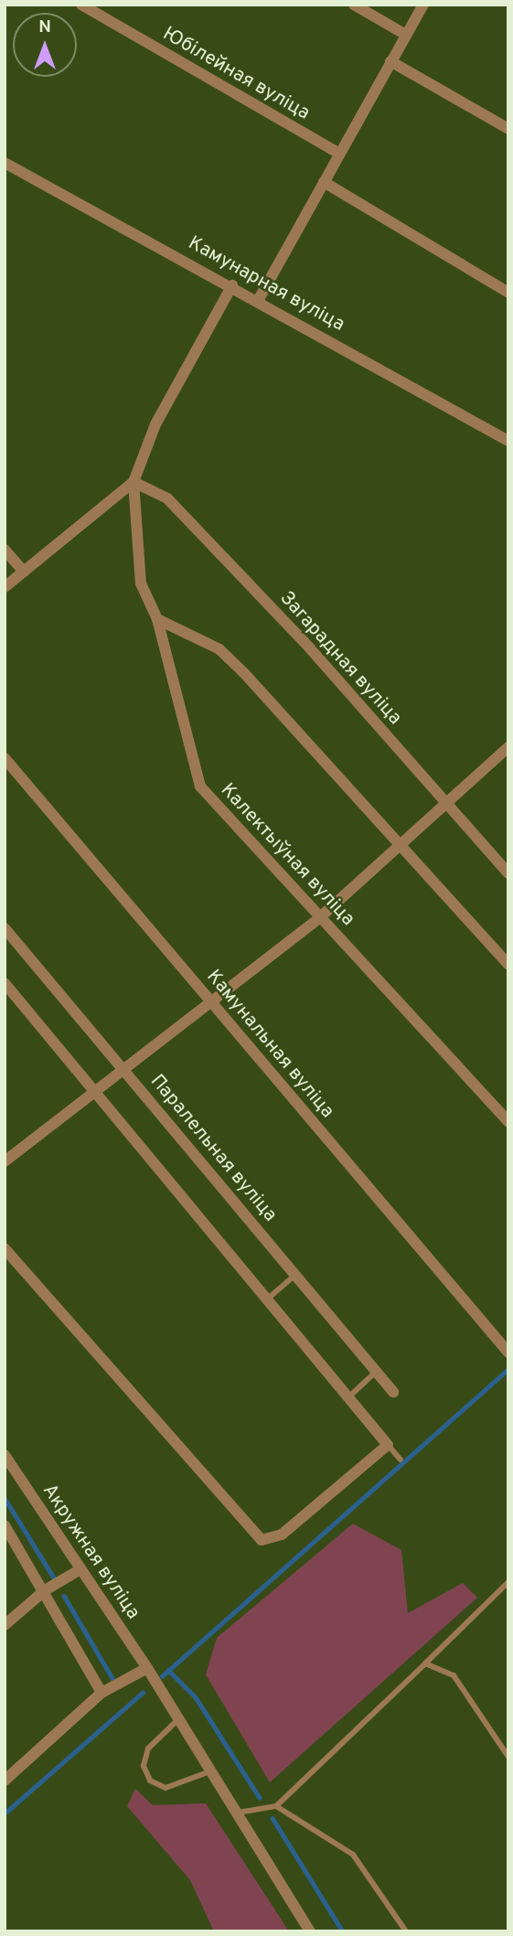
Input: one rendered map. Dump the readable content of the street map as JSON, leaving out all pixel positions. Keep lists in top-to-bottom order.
{
  "streets": {
    "street": [
      "Юбілейная вуліца",
      "Камунарная вуліца",
      "Загарадная вуліца",
      "Калектыўная вуліца",
      "Камунальная вуліца",
      "Паралельная вуліца",
      "Акружная вуліца"
    ]
  },
  "crossings": [
    ["Загарадная вуліца", "Калектыўная вуліца"]
  ],
  "north": "top"
}
